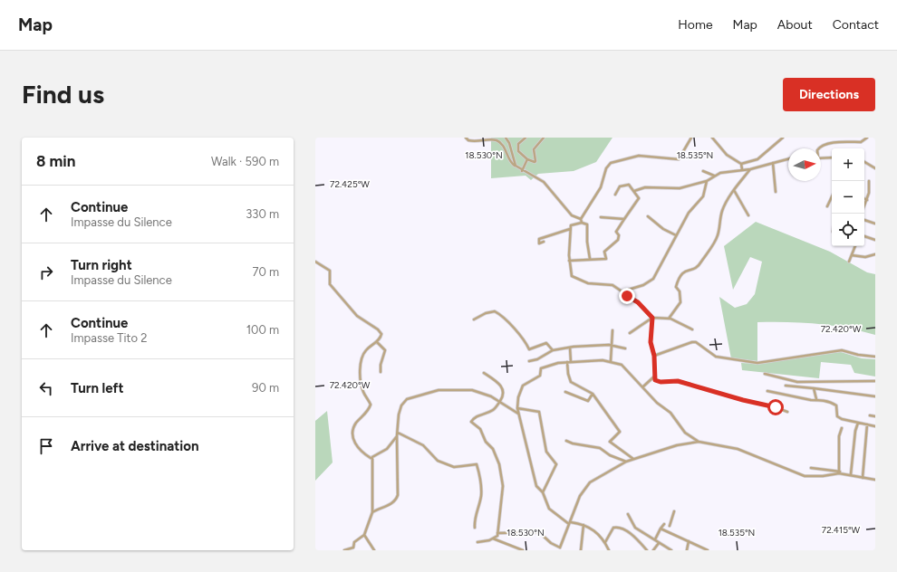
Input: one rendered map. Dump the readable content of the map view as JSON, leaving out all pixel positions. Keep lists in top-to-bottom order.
{
  "north": "right",
  "page": {
    "header": "Map",
    "nav": [
      "Home",
      "Map",
      "About",
      "Contact"
    ],
    "buttons": "Directions",
    "title": "Find us",
    "heading": ["8 min", "Walk · 590 m"],
    "map_buttons": ["+", "−"],
    "list": [
      ["Continue", "Impasse du Silence", "330 m"],
      ["Turn right", "Impasse du Silence", "70 m"],
      ["Continue", "Impasse Tito 2", "100 m"],
      ["Turn left", "90 m"],
      "Arrive at destination"
    ]
  },
  "coordinates": [
    "18.530°N",
    "18.535°N",
    "72.425°W",
    "72.420°W",
    "72.415°W"
  ]
}
